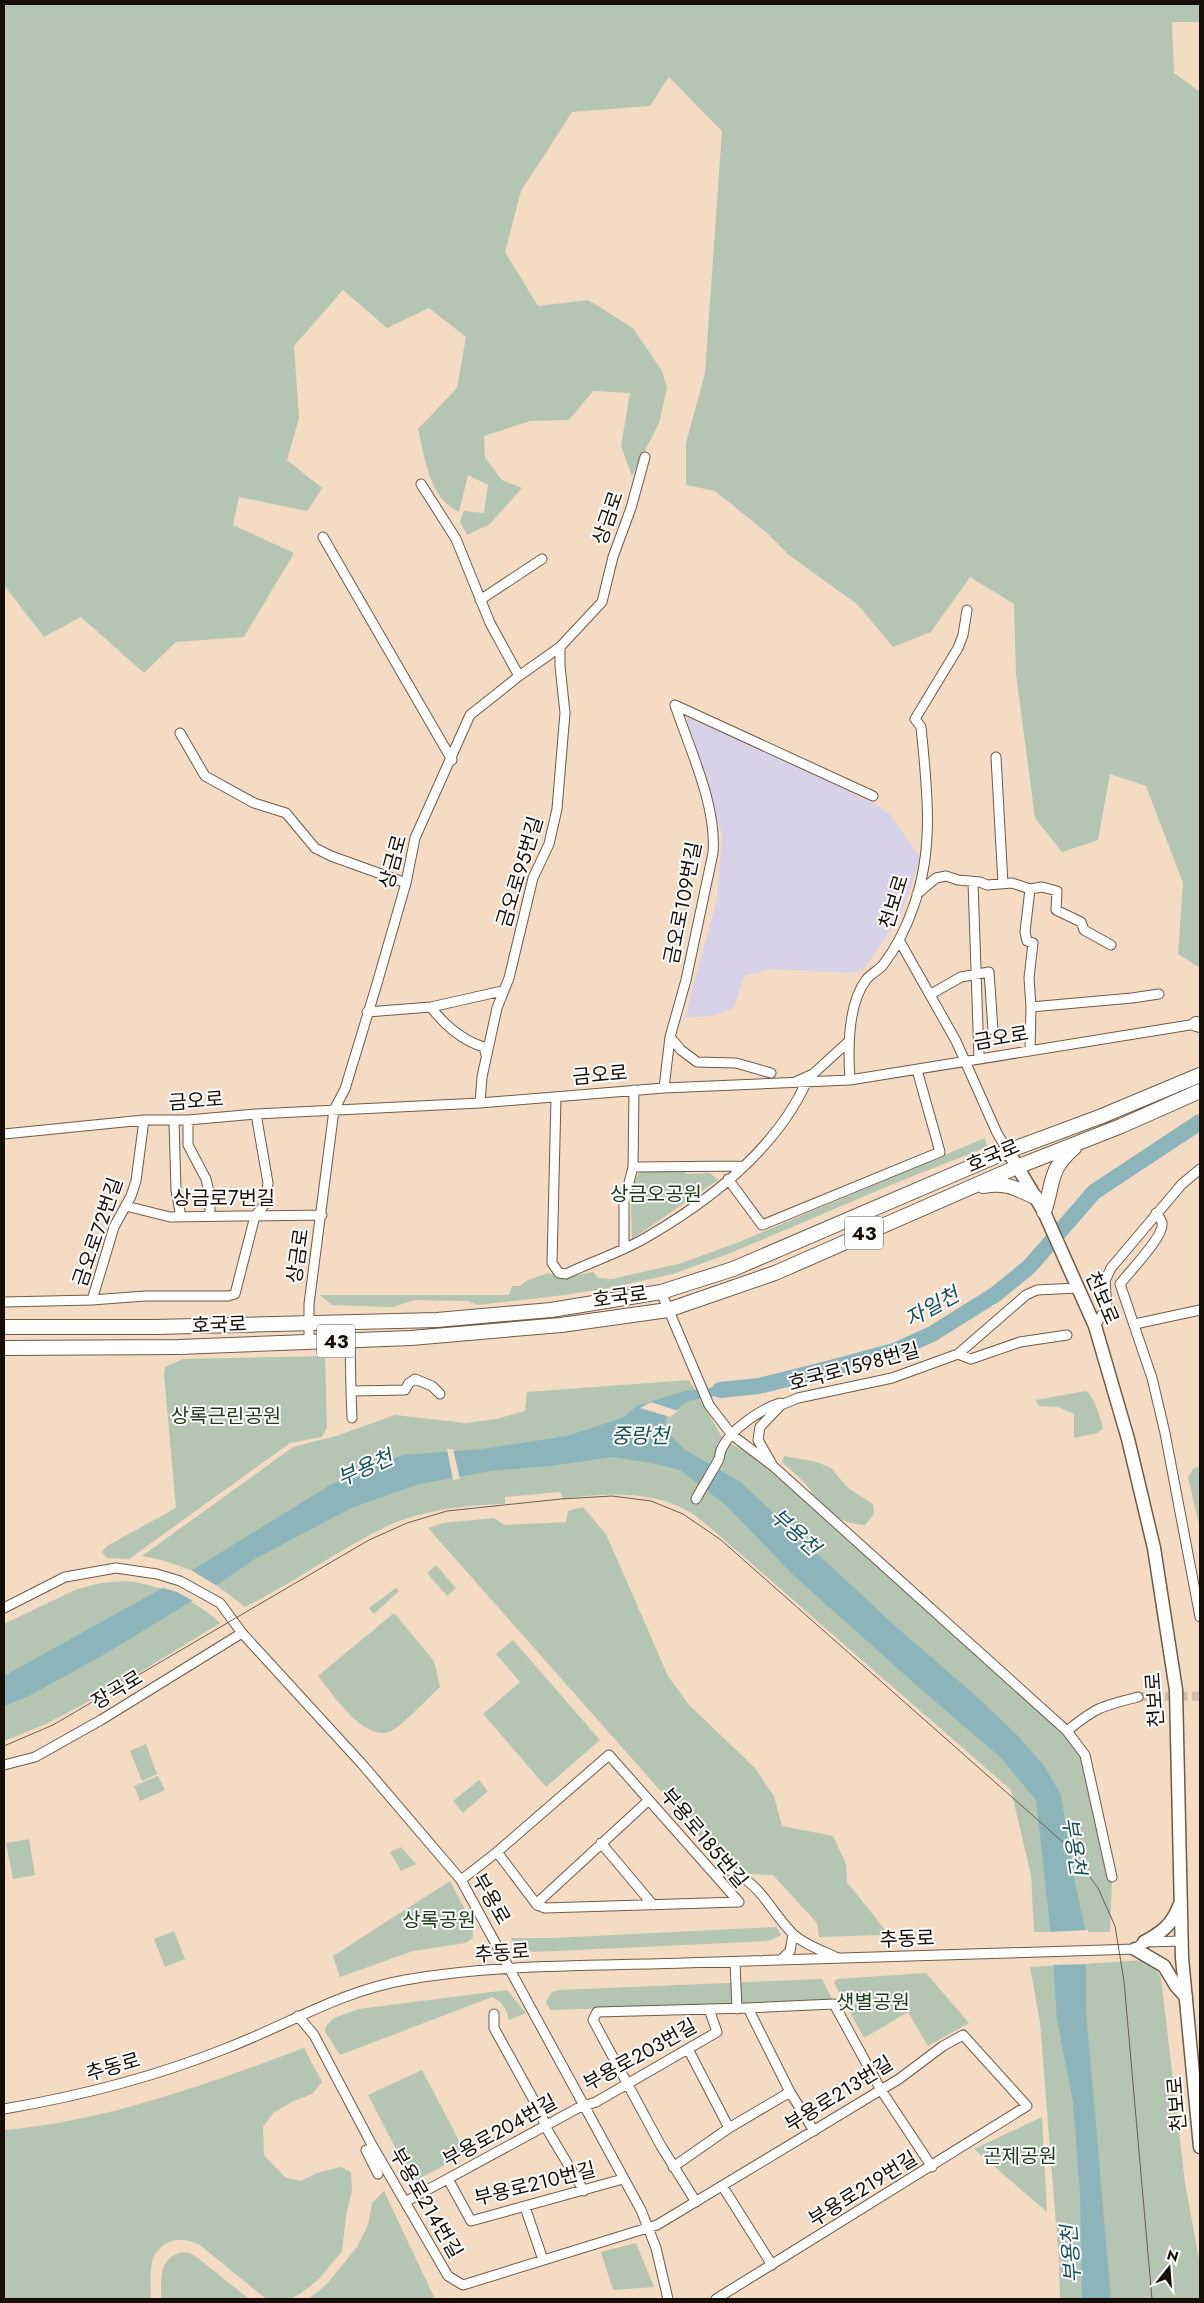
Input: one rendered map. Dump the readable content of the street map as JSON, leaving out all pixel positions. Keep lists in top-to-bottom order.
{
  "streets": {
    "main road": ["천보로", "호국로", "43"],
    "street": [
      "상금로",
      "금오로95번길",
      "금오로109번길",
      "금오로",
      "상금로7번길",
      "금오로72번길",
      "호국로1598번길",
      "장곡로",
      "부용로185번길",
      "부용로",
      "추동로",
      "부용로203번길",
      "부용로213번길",
      "부용로204번길",
      "부용로210번길",
      "부용로219번길",
      "부용로214번길"
    ]
  },
  "crossings": [
    ["상금로", "금오로95번길"],
    ["상금로", "금오로"],
    ["상금로", "호국로"],
    ["상금로", "상금로7번길"],
    ["금오로95번길", "금오로"],
    ["천보로", "금오로"],
    ["천보로", "호국로"],
    ["금오로109번길", "금오로"],
    ["금오로", "금오로72번길"],
    ["상금로7번길", "금오로72번길"],
    ["장곡로", "부용로"],
    ["부용로185번길", "부용로"],
    ["부용로", "추동로"],
    ["부용로", "부용로203번길"],
    ["부용로", "부용로213번길"],
    ["부용로", "부용로204번길"],
    ["부용로", "부용로210번길"],
    ["부용로", "부용로214번길"],
    ["추동로", "부용로214번길"],
    ["부용로203번길", "부용로213번길"],
    ["부용로203번길", "부용로204번길"],
    ["부용로213번길", "부용로219번길"],
    ["부용로213번길", "부용로214번길"],
    ["부용로204번길", "부용로210번길"],
    ["부용로204번길", "부용로214번길"]
  ],
  "water": ["자일천", "중랑천", "부용천"],
  "parks": [
    "상금오공원",
    "상록근린공원",
    "상록공원",
    "샛별공원",
    "곤제공원"
  ],
  "north": "top"
}
